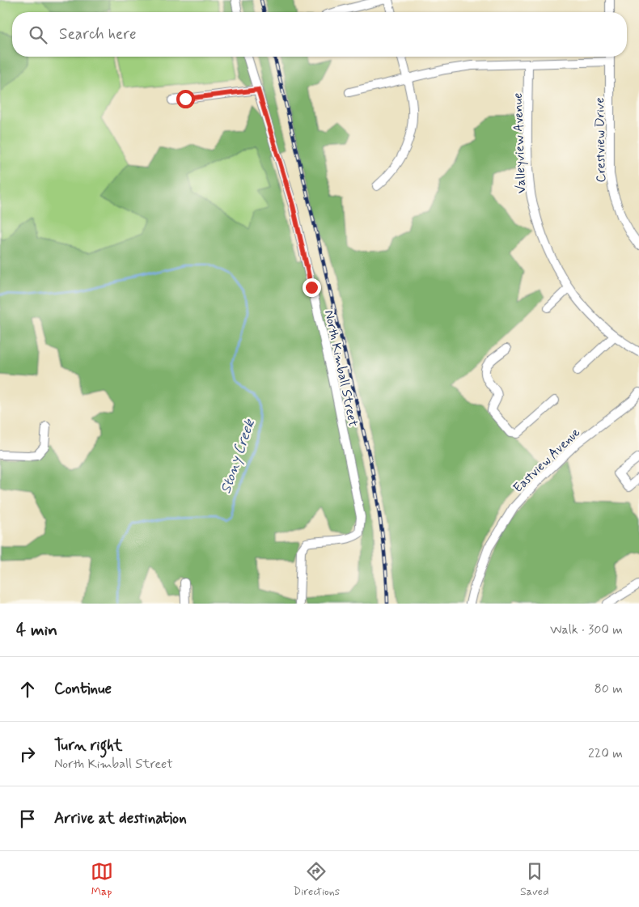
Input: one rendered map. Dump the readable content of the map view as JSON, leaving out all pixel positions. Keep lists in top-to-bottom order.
{
  "streets": {
    "street": [
      "Crestview Drive",
      "Valleyview Avenue",
      "North Kimball Street",
      "Eastview Avenue"
    ]
  },
  "water": ["Stony Creek"],
  "page": {
    "search": "Search here",
    "heading": ["4 min", "Walk · 300 m"],
    "list": [
      ["Continue", "80 m"],
      ["Turn right", "North Kimball Street", "220 m"],
      "Arrive at destination"
    ],
    "nav": ["Map", "Directions", "Saved"]
  }
}
